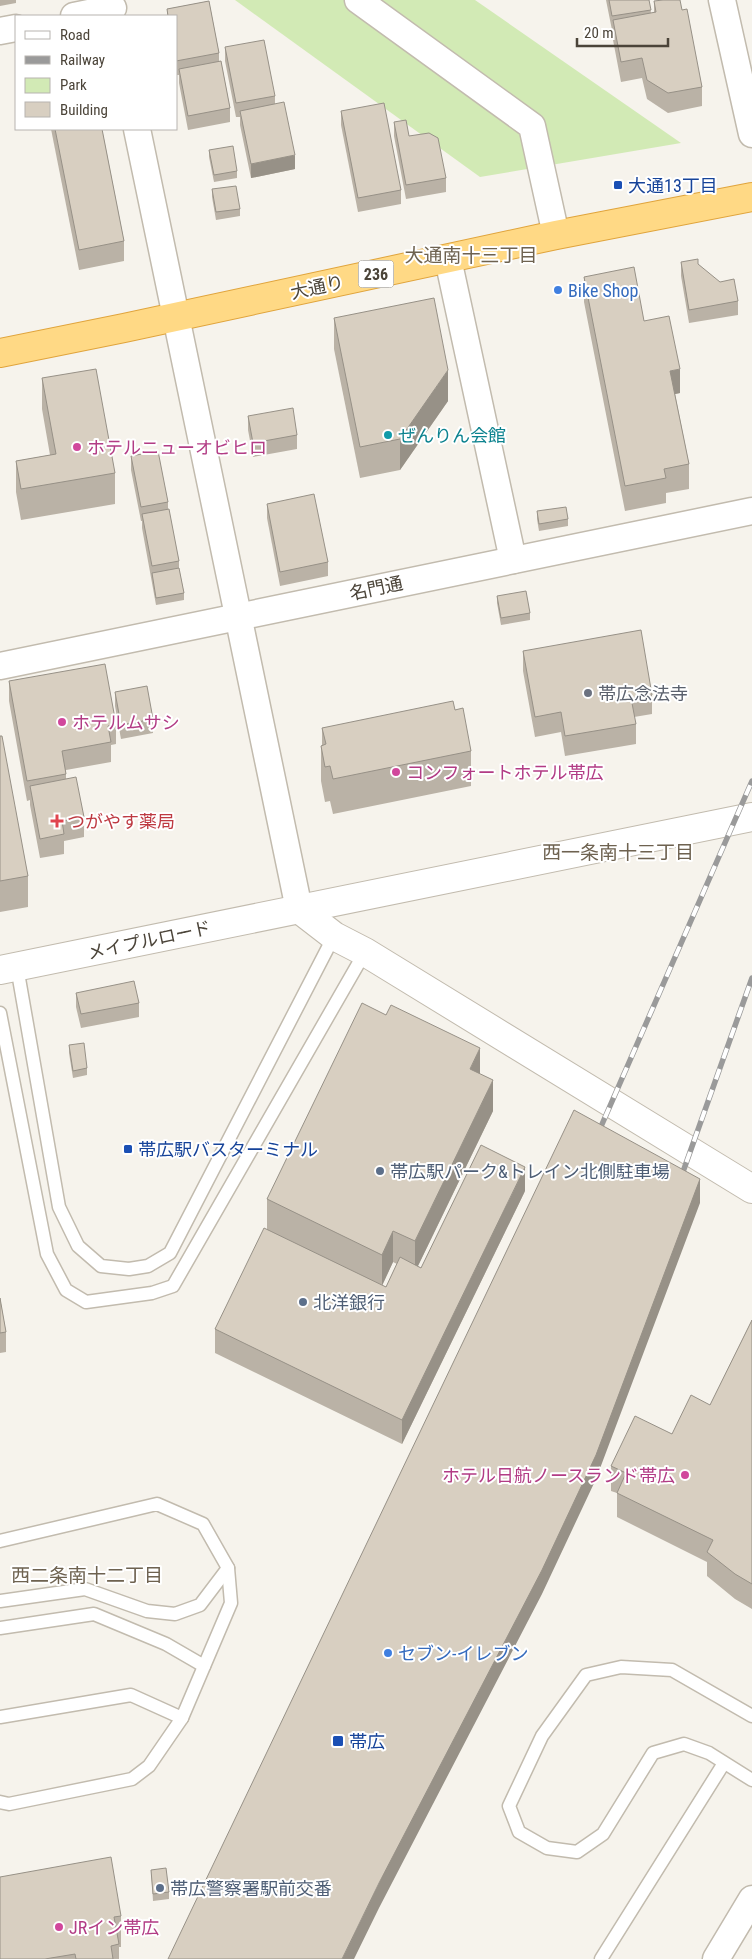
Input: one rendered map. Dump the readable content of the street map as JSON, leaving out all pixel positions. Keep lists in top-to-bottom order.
{
  "streets": {
    "highway": ["236", "大通り"],
    "street": ["名門通", "メイプルロード"]
  },
  "districts": ["大通南十三丁目", "西一条南十三丁目", "西二条南十二丁目"],
  "places": {
    "transit": ["大通13丁目", "帯広駅バスターミナル", "帯広"],
    "other": [
      "Bike Shop",
      "ぜんりん会館",
      "ホテルニューオビヒロ",
      "帯広念法寺",
      "ホテルムサシ",
      "コンフォートホテル帯広",
      "帯広駅パーク&トレイン北側駐車場",
      "北洋銀行",
      "ホテル日航ノースランド帯広",
      "セブン-イレブン",
      "帯広警察署駅前交番",
      "JRイン帯広"
    ],
    "health": ["つがやす薬局"]
  },
  "legend": [
    "Road",
    "Railway",
    "Park",
    "Building"
  ],
  "scale_bar": "20 m"
}
